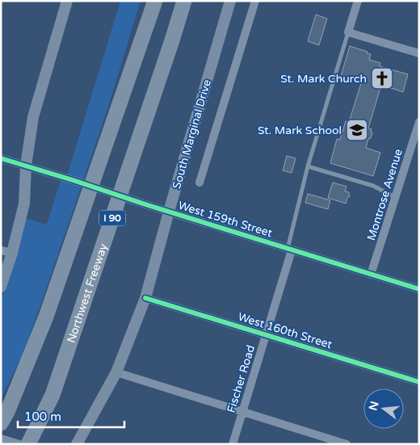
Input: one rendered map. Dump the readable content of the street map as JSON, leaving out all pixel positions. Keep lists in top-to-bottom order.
{
  "streets": {
    "highway": ["I 90", "Northwest Freeway"],
    "main road": ["South Marginal Drive"],
    "street": [
      "Montrose Avenue",
      "West 159th Street",
      "West 160th Street",
      "Fischer Road"
    ]
  },
  "crossings": [
    ["South Marginal Drive", "West 159th Street"],
    ["South Marginal Drive", "West 160th Street"],
    ["Montrose Avenue", "West 159th Street"],
    ["West 159th Street", "Fischer Road"],
    ["West 160th Street", "Fischer Road"]
  ],
  "places": {
    "church": ["St. Mark Church"],
    "school or university": ["St. Mark School"]
  },
  "scale_bar": "100 m",
  "north": "left"
}
